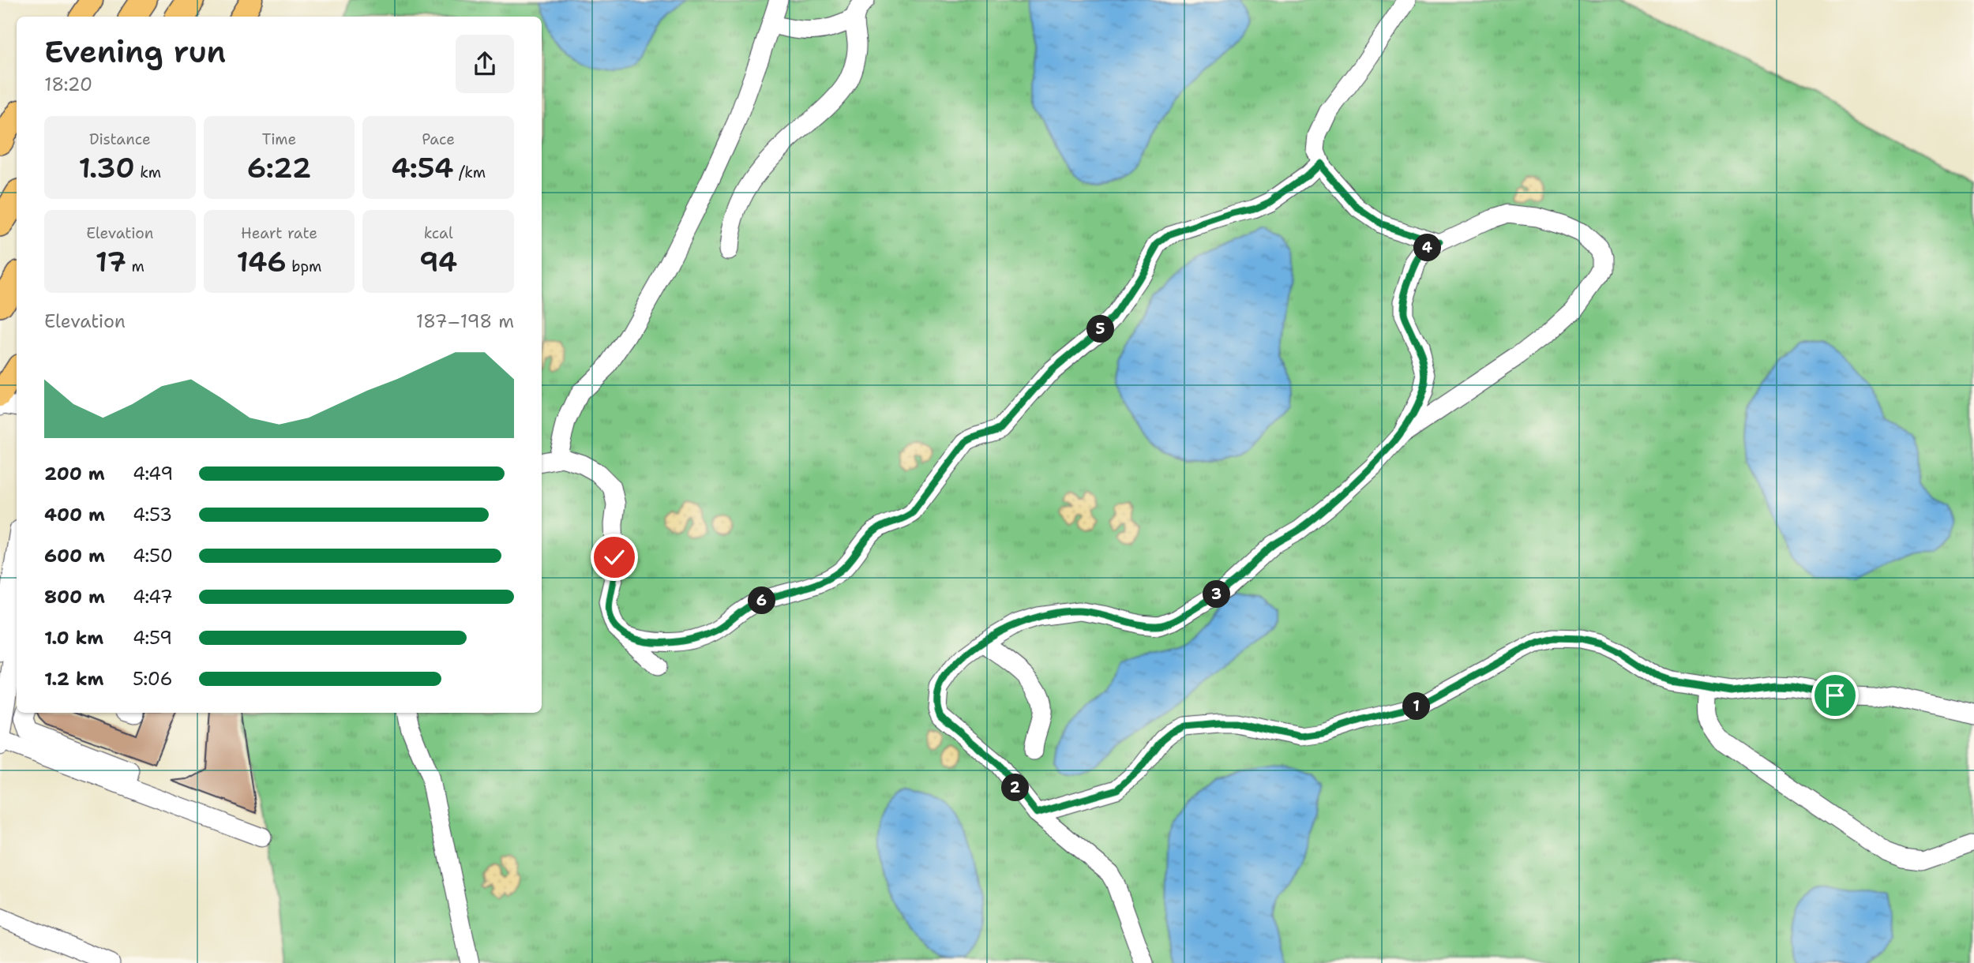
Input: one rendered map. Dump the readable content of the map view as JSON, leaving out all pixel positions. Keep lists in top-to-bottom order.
{
  "page": {
    "heading": ["Evening run", "18:20"],
    "stats": [
      ["Distance", "1.30 km"],
      ["Time", "6:22"],
      ["Pace", "4:54 /km"],
      ["Elevation", "17 m"],
      ["Heart rate", "146 bpm"],
      ["kcal", "94"]
    ],
    "pins": [
      "4",
      "5",
      "3",
      "6",
      "1",
      "2"
    ],
    "chart": ["Elevation", "187–198 m"],
    "list": [
      {
        "name": "200 m",
        "note": "4:49"
      },
      {
        "name": "400 m",
        "note": "4:53"
      },
      {
        "name": "600 m",
        "note": "4:50"
      },
      {
        "name": "800 m",
        "note": "4:47"
      },
      {
        "name": "1.0 km",
        "note": "4:59"
      },
      {
        "name": "1.2 km",
        "note": "5:06"
      }
    ]
  }
}
